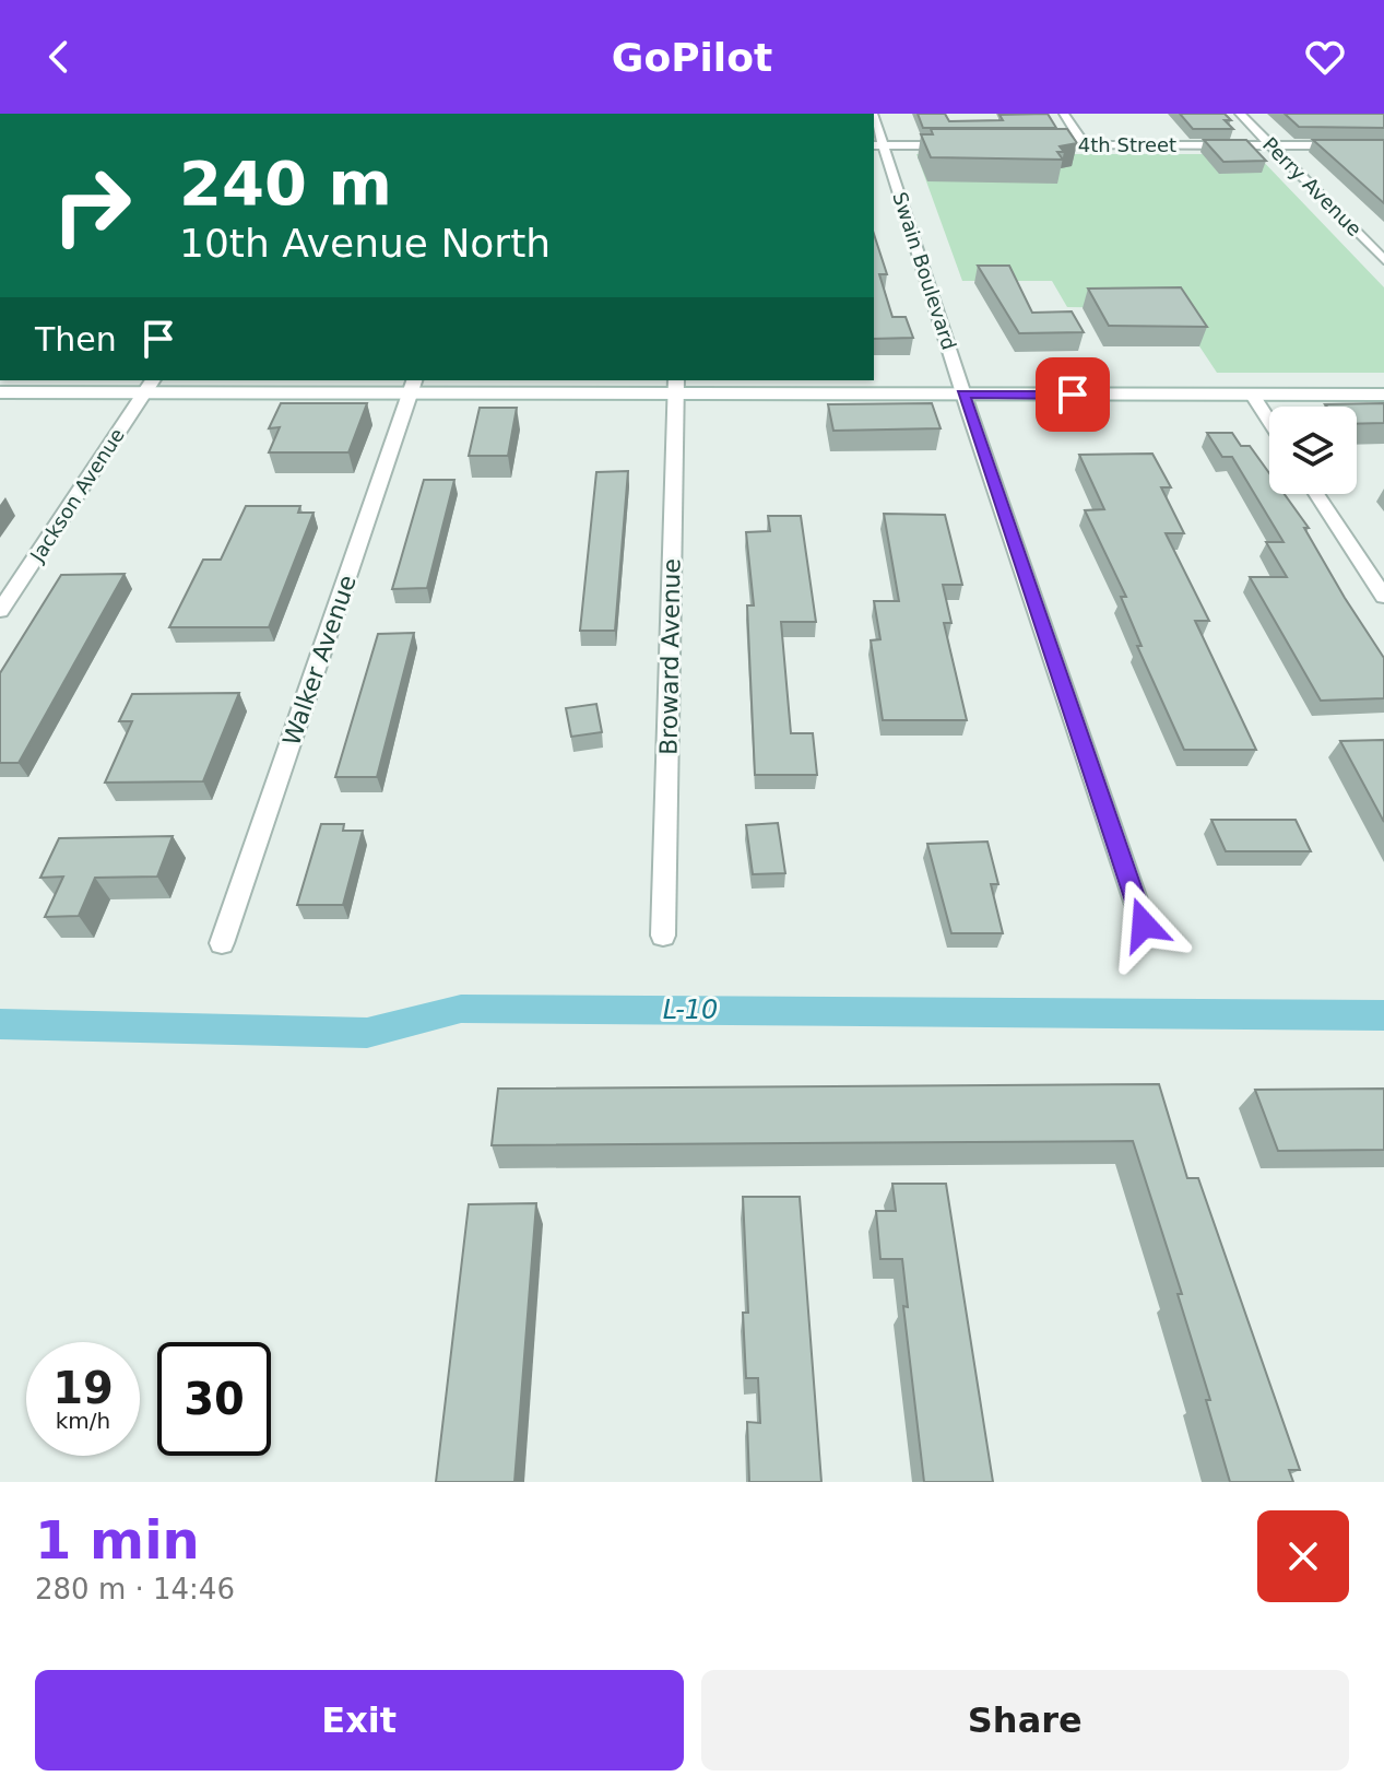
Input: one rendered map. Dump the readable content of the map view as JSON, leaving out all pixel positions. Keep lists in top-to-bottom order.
{
  "streets": {
    "street": [
      "4th Street",
      "Perry Avenue",
      "Swain Boulevard",
      "Jackson Avenue",
      "Broward Avenue",
      "Walker Avenue"
    ]
  },
  "crossings": [
    ["4th Street", "Perry Avenue"]
  ],
  "water": ["L-10"],
  "page": {
    "header": "GoPilot",
    "turn": ["240 m", "10th Avenue North"],
    "then": "Then",
    "speed": "19 km/h",
    "limit": "30",
    "heading": ["1 min", "280 m · 14:46"],
    "buttons": ["Exit", "Share"]
  }
}
